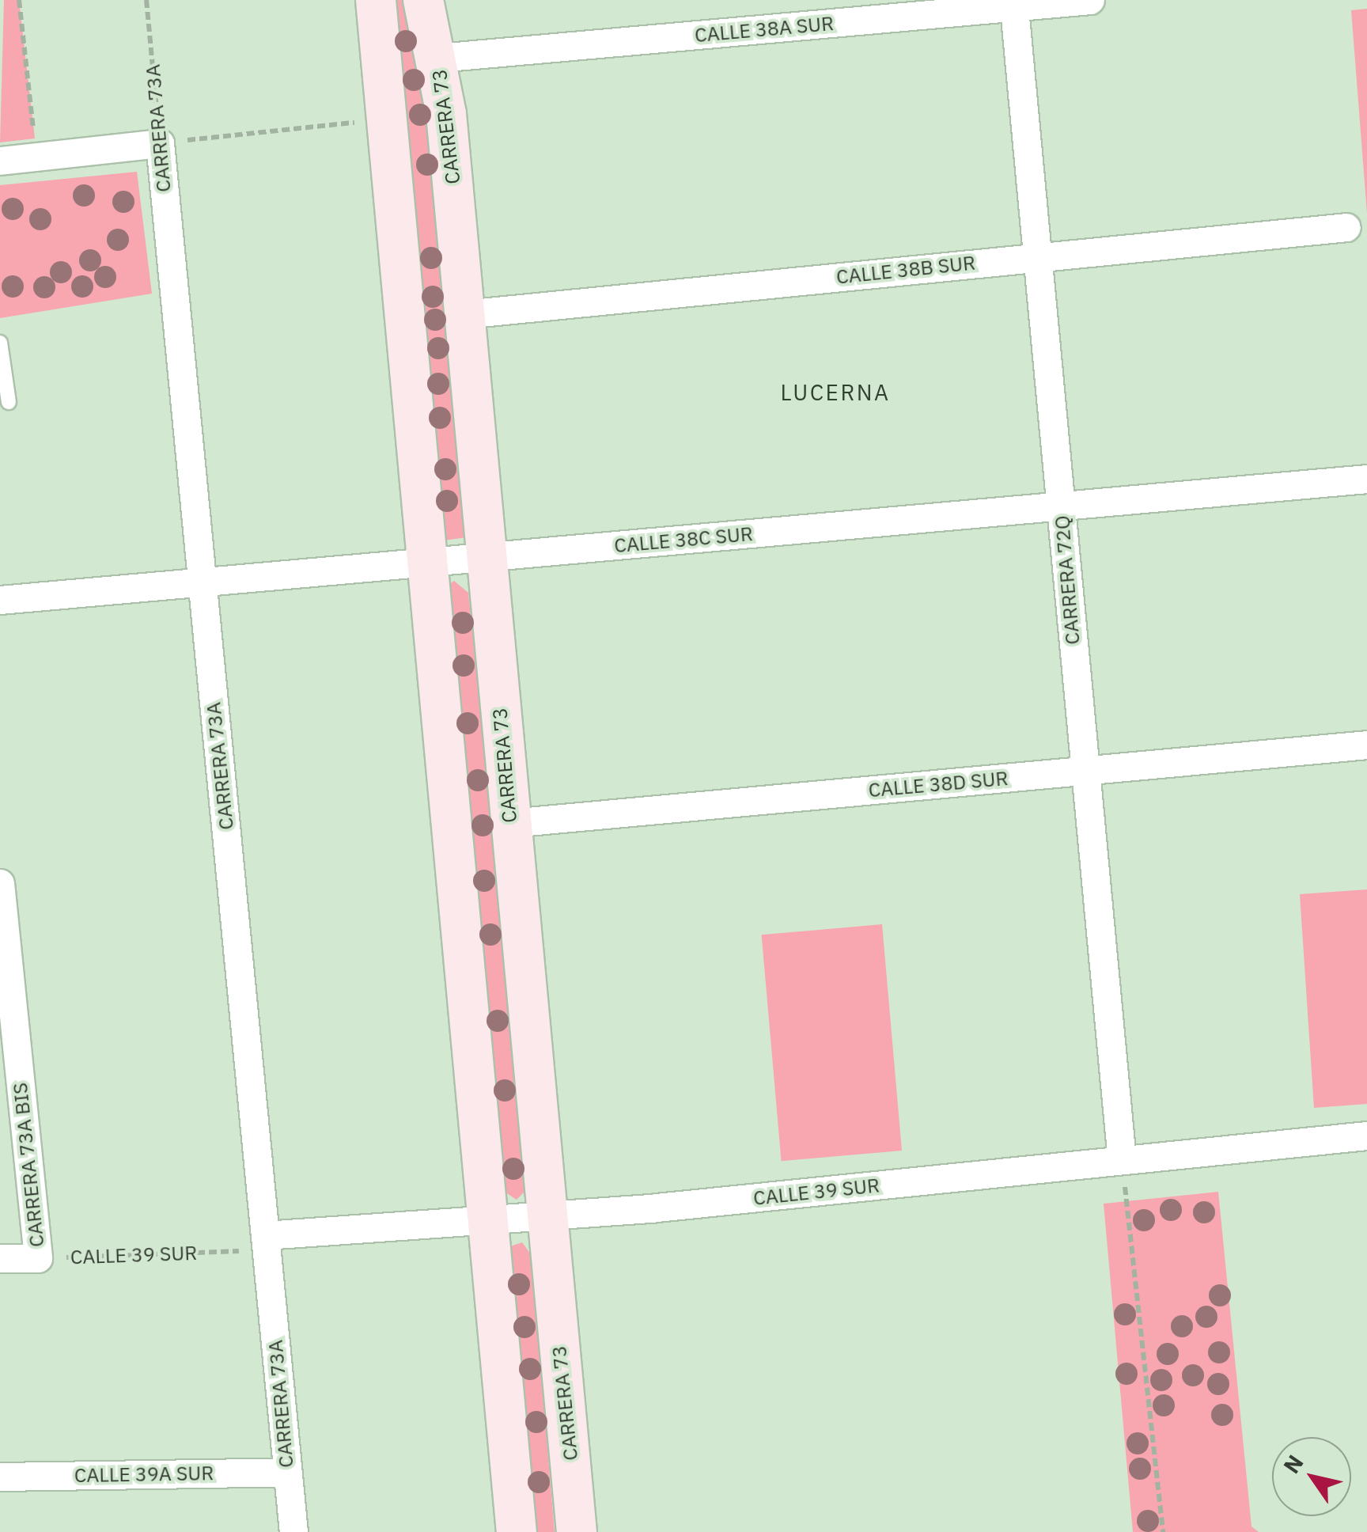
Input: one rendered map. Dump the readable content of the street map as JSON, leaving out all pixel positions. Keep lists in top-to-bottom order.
{
  "streets": {
    "street": [
      "CALLE 38A SUR",
      "CARRERA 73",
      "CARRERA 73A",
      "CALLE 38B SUR",
      "CALLE 38C SUR",
      "CARRERA 72Q",
      "CALLE 38D SUR",
      "CARRERA 73A BIS",
      "CALLE 39 SUR",
      "CALLE 39A SUR"
    ]
  },
  "crossings": [
    ["CALLE 38A SUR", "CARRERA 73"],
    ["CALLE 38A SUR", "CARRERA 72Q"],
    ["CARRERA 73", "CALLE 38B SUR"],
    ["CARRERA 73", "CALLE 38C SUR"],
    ["CARRERA 73", "CALLE 38D SUR"],
    ["CARRERA 73", "CALLE 39 SUR"],
    ["CARRERA 73A", "CALLE 38C SUR"],
    ["CARRERA 73A", "CALLE 39 SUR"],
    ["CARRERA 73A", "CALLE 39A SUR"],
    ["CALLE 38B SUR", "CARRERA 72Q"],
    ["CALLE 38C SUR", "CARRERA 72Q"],
    ["CARRERA 72Q", "CALLE 38D SUR"],
    ["CARRERA 72Q", "CALLE 39 SUR"],
    ["CARRERA 73A BIS", "CALLE 39 SUR"]
  ],
  "districts": ["LUCERNA"],
  "north": "top left"
}
